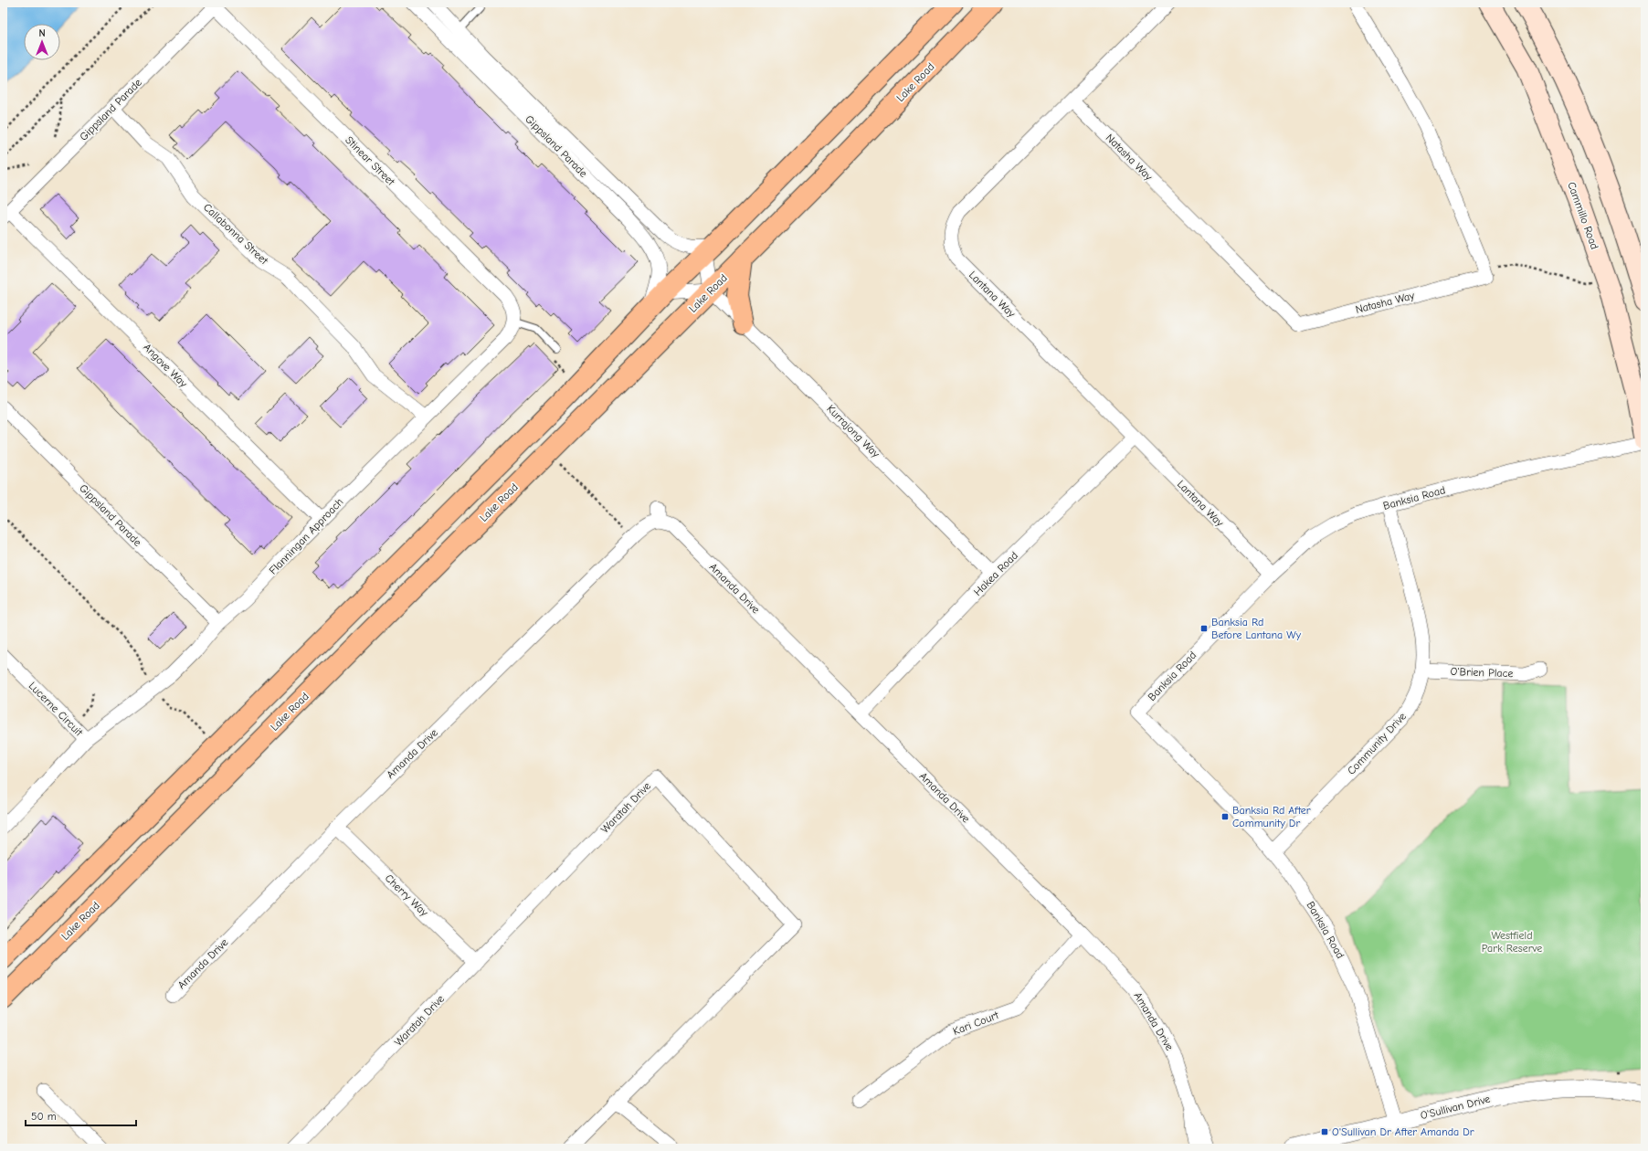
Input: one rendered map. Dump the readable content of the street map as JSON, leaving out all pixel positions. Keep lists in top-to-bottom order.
{
  "streets": {
    "main road": ["Lake Road", "Cammillo Road"],
    "street": [
      "Gippsland Parade",
      "Natasha Way",
      "Stinear Street",
      "Callabonna Street",
      "Lantana Way",
      "Angove Way",
      "Kurrajong Way",
      "Banksia Road",
      "Flanningan Approach",
      "Hakea Road",
      "Amanda Drive",
      "O'Brien Place",
      "Lucerne Circuit",
      "Community Drive",
      "Waratah Drive",
      "Cherry Way",
      "Kari Court",
      "O'Sullivan Drive"
    ]
  },
  "crossings": [
    ["Lake Road", "Kurrajong Way"],
    ["Gippsland Parade", "Stinear Street"],
    ["Gippsland Parade", "Callabonna Street"],
    ["Gippsland Parade", "Angove Way"],
    ["Gippsland Parade", "Flanningan Approach"],
    ["Natasha Way", "Lantana Way"],
    ["Stinear Street", "Flanningan Approach"],
    ["Callabonna Street", "Flanningan Approach"],
    ["Lantana Way", "Banksia Road"],
    ["Lantana Way", "Hakea Road"],
    ["Angove Way", "Flanningan Approach"],
    ["Kurrajong Way", "Hakea Road"],
    ["Banksia Road", "Community Drive"],
    ["Banksia Road", "O'Sullivan Drive"],
    ["Flanningan Approach", "Lucerne Circuit"],
    ["Hakea Road", "Amanda Drive"],
    ["Amanda Drive", "Cherry Way"],
    ["Amanda Drive", "Kari Court"],
    ["O'Brien Place", "Community Drive"],
    ["Waratah Drive", "Cherry Way"]
  ],
  "parks": ["Westfield Park Reserve"],
  "places": {
    "transit": ["Banksia Rd Before Lantana Wy", "Banksia Rd After Community Dr", "O'Sullivan Dr After Amanda Dr"]
  },
  "scale_bar": "50 m",
  "north": "top"
}
